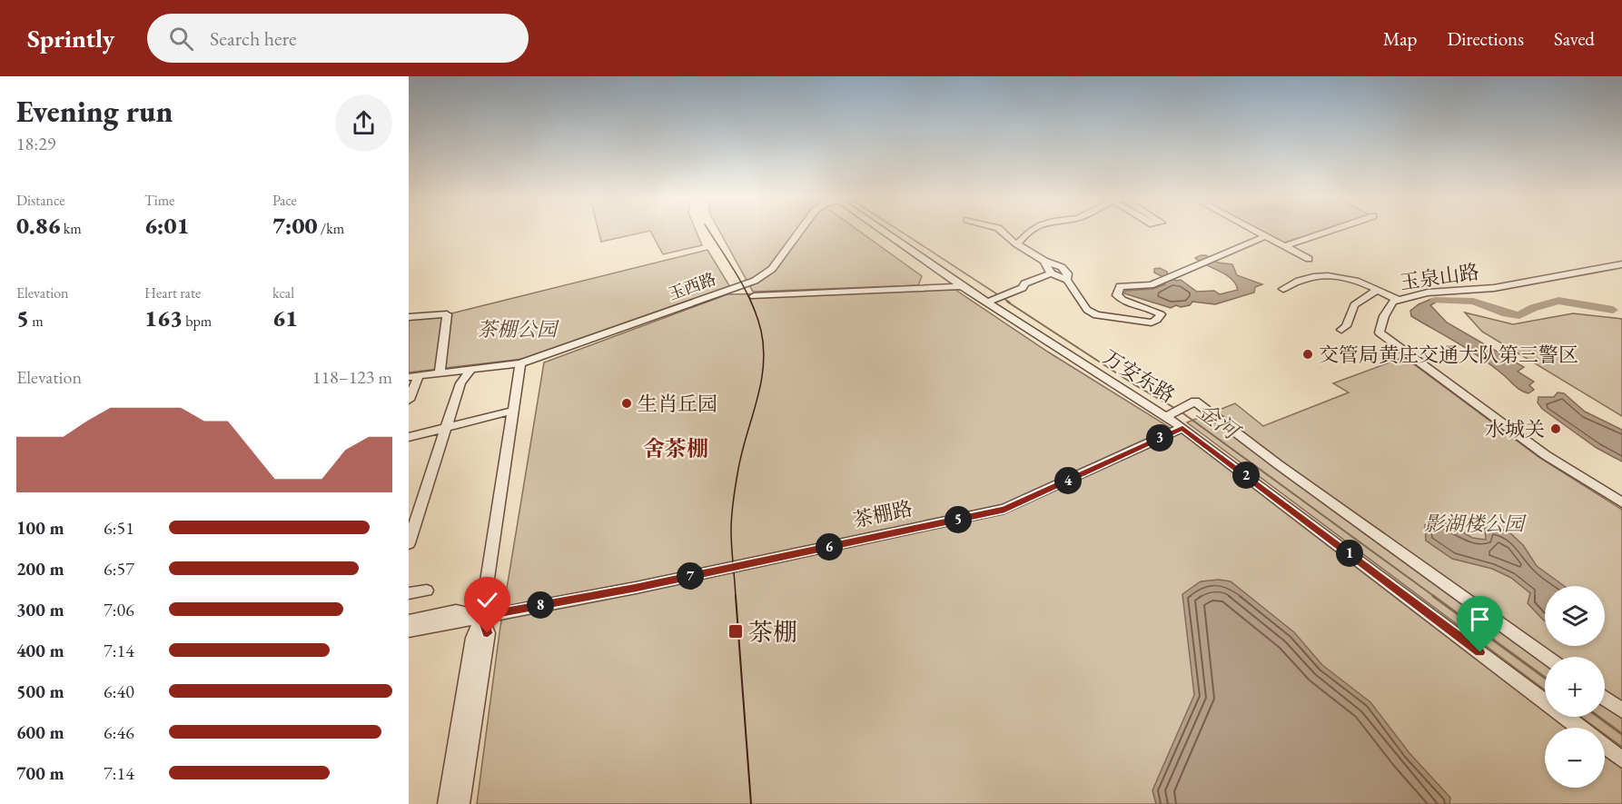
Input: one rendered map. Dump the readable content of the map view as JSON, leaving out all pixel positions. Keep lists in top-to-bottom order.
{
  "streets": {
    "street": [
      "玉泉山路",
      "玉西路",
      "万安东路",
      "茶棚路"
    ]
  },
  "crossings": [
    ["万安东路", "茶棚路"]
  ],
  "districts": ["舍茶棚"],
  "water": ["金河"],
  "parks": ["茶棚公园", "影湖楼公园"],
  "places": {
    "other": ["交管局黄庄交通大队第三警区", "生肖丘园", "水城关"],
    "transit": ["茶棚"]
  },
  "page": {
    "header": "Sprintly",
    "search": "Search here",
    "nav": ["Map", "Directions", "Saved"],
    "heading": ["Evening run", "18:29"],
    "stats": [
      ["Distance", "0.86 km"],
      ["Time", "6:01"],
      ["Pace", "7:00 /km"],
      ["Elevation", "5 m"],
      ["Heart rate", "163 bpm"],
      ["kcal", "61"]
    ],
    "chart": ["Elevation", "118–123 m"],
    "pins": [
      "3",
      "2",
      "4",
      "5",
      "6",
      "1",
      "7",
      "8"
    ],
    "list": [
      {
        "name": "100 m",
        "note": "6:51"
      },
      {
        "name": "200 m",
        "note": "6:57"
      },
      {
        "name": "300 m",
        "note": "7:06"
      },
      {
        "name": "400 m",
        "note": "7:14"
      },
      {
        "name": "500 m",
        "note": "6:40"
      },
      {
        "name": "600 m",
        "note": "6:46"
      },
      {
        "name": "700 m",
        "note": "7:14"
      }
    ],
    "map_buttons": ["+", "−"]
  }
}
